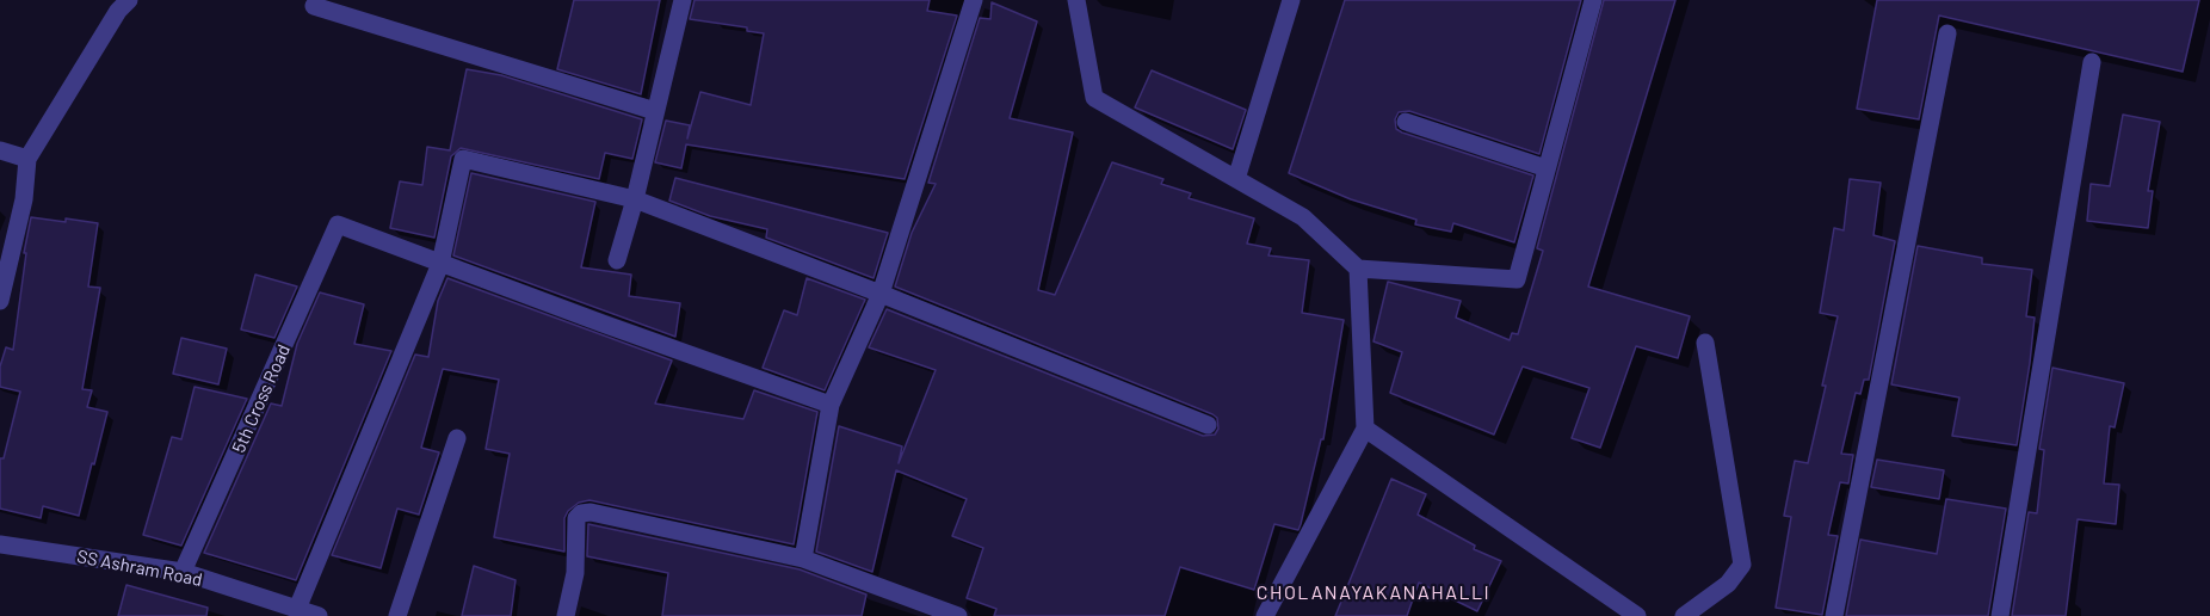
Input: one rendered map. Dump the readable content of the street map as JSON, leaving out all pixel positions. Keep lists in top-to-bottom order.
{
  "streets": {
    "street": ["5th Cross Road", "SS Ashram Road"]
  },
  "crossings": [
    ["5th Cross Road", "SS Ashram Road"]
  ],
  "districts": ["CHOLANAYAKANAHALLI"]
}
